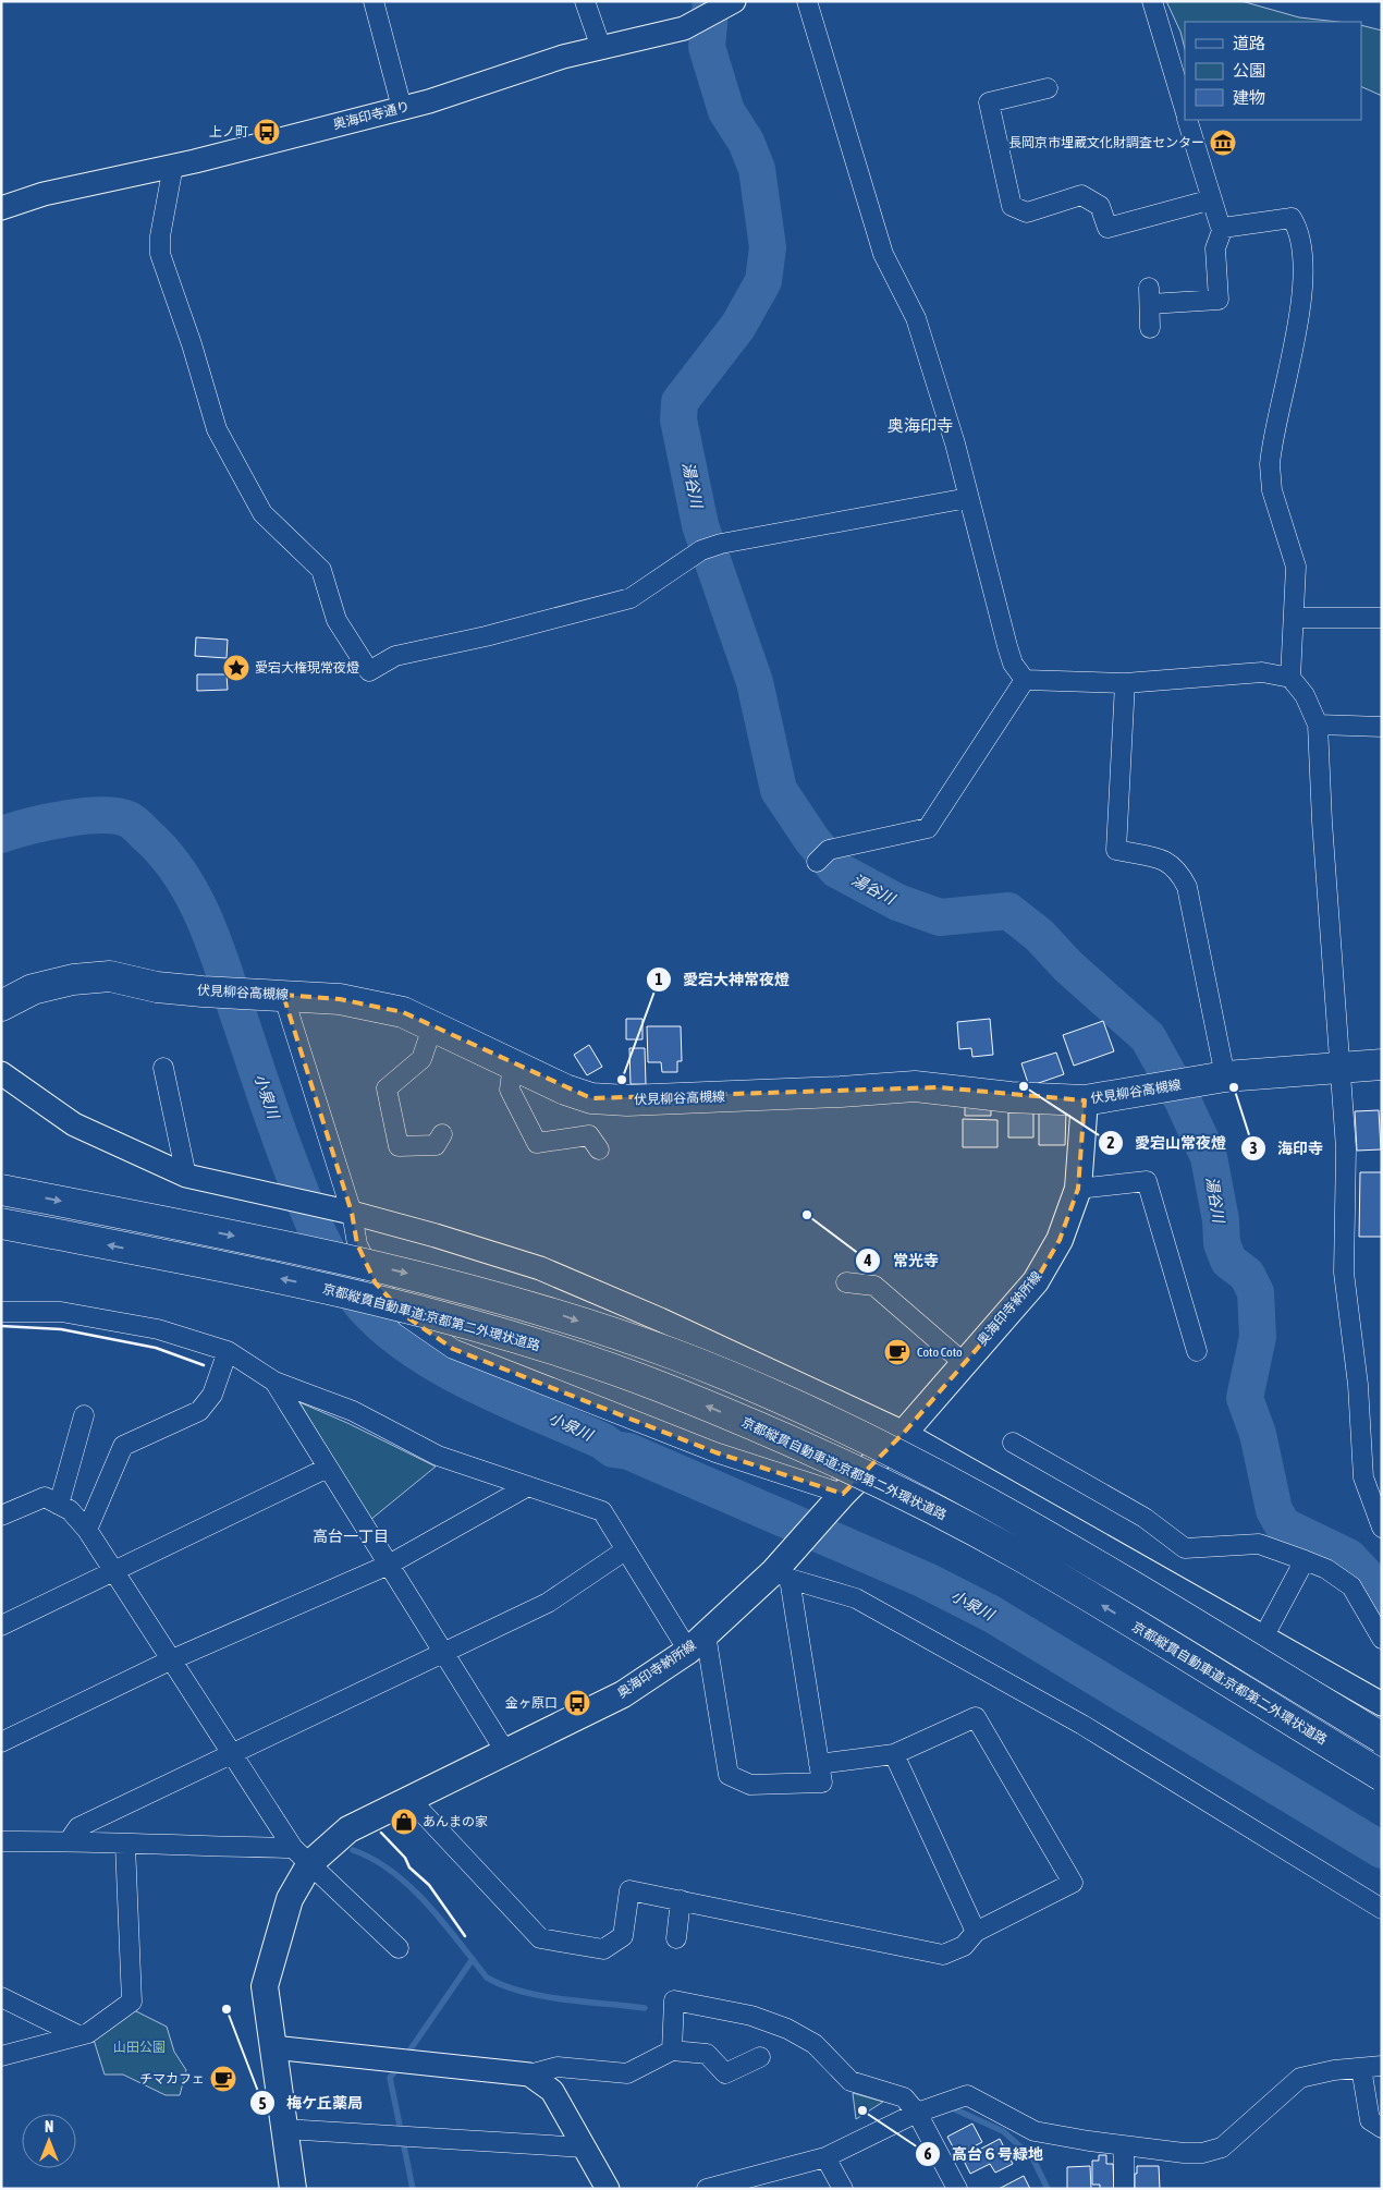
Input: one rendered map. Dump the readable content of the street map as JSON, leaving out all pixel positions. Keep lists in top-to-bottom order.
{
  "streets": {
    "main road": ["伏見柳谷高槻線", "奥海印寺納所線", "京都縦貫自動車道;京都第二外環状道路"],
    "street": ["奥海印寺通り"]
  },
  "crossings": [
    ["伏見柳谷高槻線", "奥海印寺納所線"]
  ],
  "districts": ["奥海印寺", "高台一丁目"],
  "water": ["湯谷川", "小泉川"],
  "parks": ["山田公園"],
  "places": {
    "bus stop": ["上ノ町", "金ヶ原口"],
    "museum": ["長岡京市埋蔵文化財調査センター"],
    "place": ["愛宕大権現常夜燈"],
    "other": [
      "愛宕大神常夜燈",
      "愛宕山常夜燈",
      "海印寺",
      "常光寺",
      "梅ケ丘薬局",
      "高台６号緑地"
    ],
    "cafe": ["Coto Coto", "チマカフェ"],
    "shop": ["あんまの家"]
  },
  "legend": ["道路", "公園", "建物"],
  "north": "top"
}
